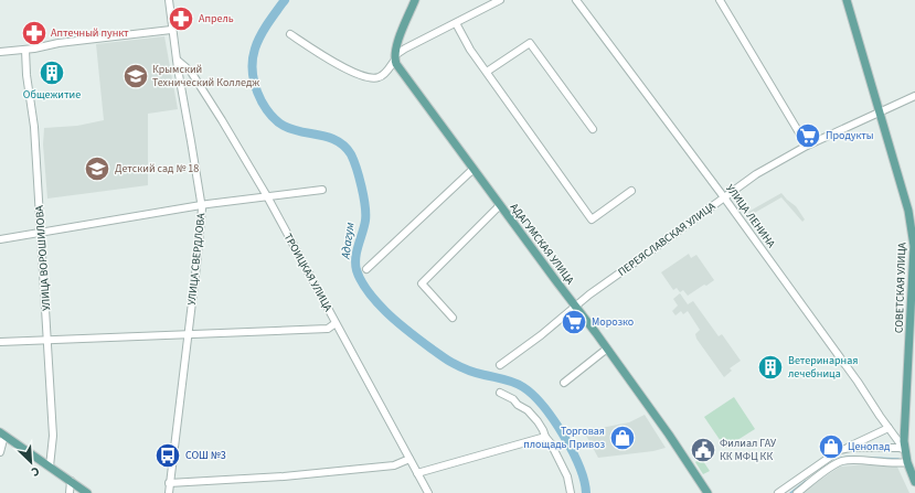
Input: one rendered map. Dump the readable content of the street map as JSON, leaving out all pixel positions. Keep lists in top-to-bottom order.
{
  "streets": {
    "main road": ["УЛИЦА ЛЕНИНА", "АДАГУМСКАЯ УЛИЦА", "СОВЕТСКАЯ УЛИЦА"],
    "street": [
      "ПЕРЕЯСЛАВСКАЯ УЛИЦА",
      "УЛИЦА ВОРОШИЛОВА",
      "УЛИЦА СВЕРДЛОВА",
      "ТРОИЦКАЯ УЛИЦА"
    ]
  },
  "crossings": [
    ["УЛИЦА ЛЕНИНА", "ПЕРЕЯСЛАВСКАЯ УЛИЦА"],
    ["УЛИЦА ЛЕНИНА", "СОВЕТСКАЯ УЛИЦА"],
    ["ПЕРЕЯСЛАВСКАЯ УЛИЦА", "АДАГУМСКАЯ УЛИЦА"],
    ["ПЕРЕЯСЛАВСКАЯ УЛИЦА", "СОВЕТСКАЯ УЛИЦА"],
    ["УЛИЦА СВЕРДЛОВА", "ТРОИЦКАЯ УЛИЦА"]
  ],
  "water": ["Адагум"],
  "places": {
    "pharmacy": ["Апрель", "Аптечный пункт"],
    "building": ["Общежитие", "Ветеринарная лечебница"],
    "school or university": ["Крымский Технический Колледж", "Детский сад № 18"],
    "supermarket": ["Продукты", "Морозко"],
    "shop": ["Торговая площадь Привоз", "Ценопад"],
    "public building": ["Филиал ГАУ КК МФЦ КК"],
    "bus stop": ["СОШ №3"]
  },
  "north": "bottom right"
}
